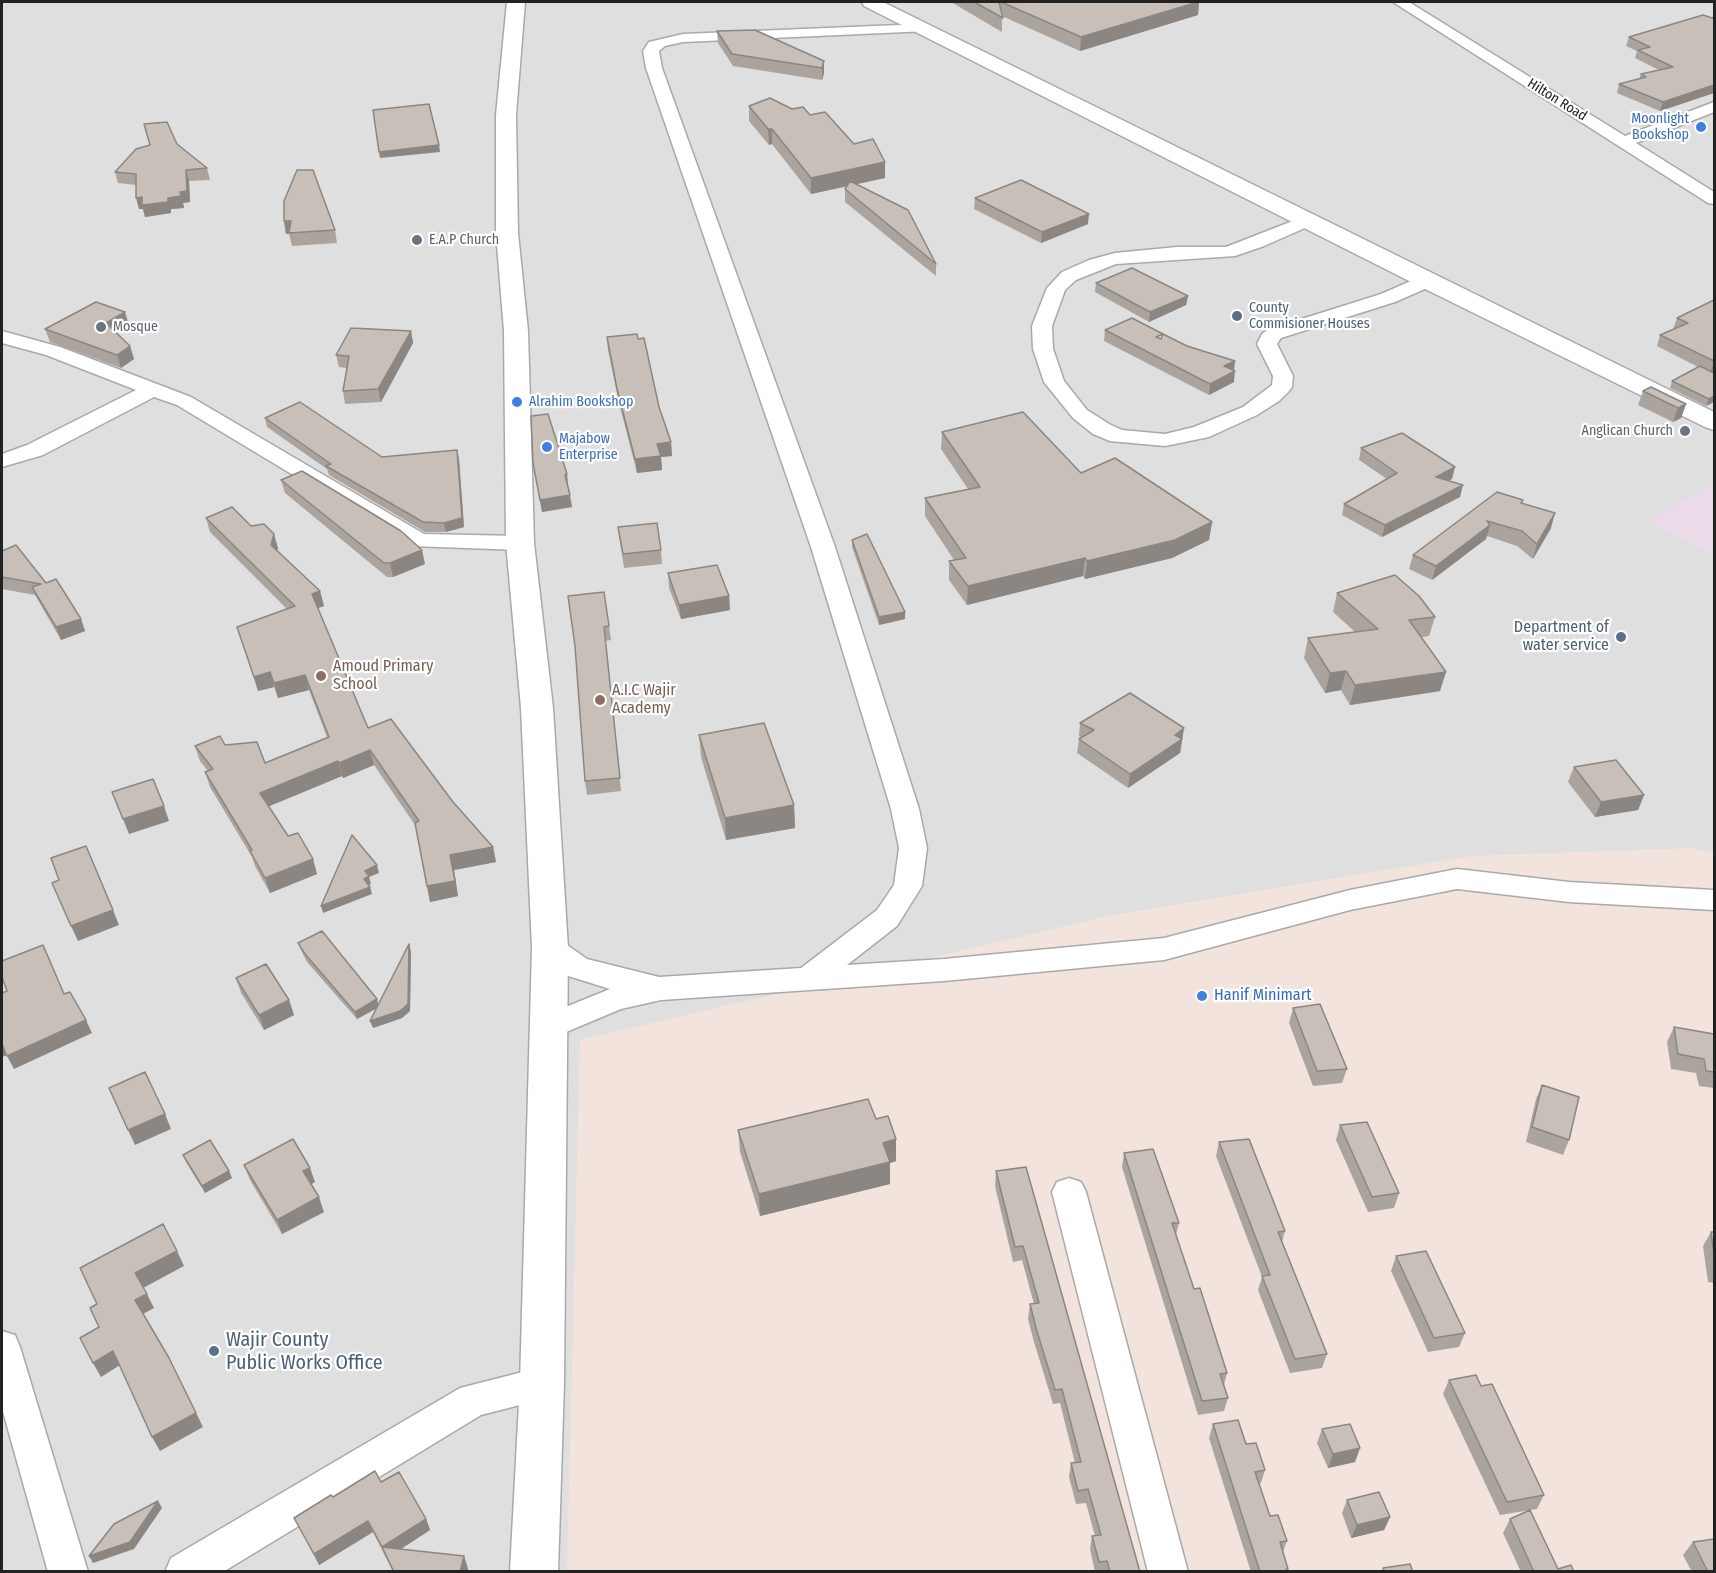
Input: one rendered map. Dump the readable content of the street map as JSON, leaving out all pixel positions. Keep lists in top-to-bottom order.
{
  "streets": {
    "street": ["Hilton Road"]
  },
  "places": [
    "Moonlight Bookshop",
    "E.A.P Church",
    "County Commisioner Houses",
    "Mosque",
    "Alrahim Bookshop",
    "Anglican Church",
    "Majabow Enterprise",
    "Department of water service",
    "Amoud Primary School",
    "A.I.C Wajir Academy",
    "Hanif Minimart",
    "Wajir County Public Works Office"
  ]
}
